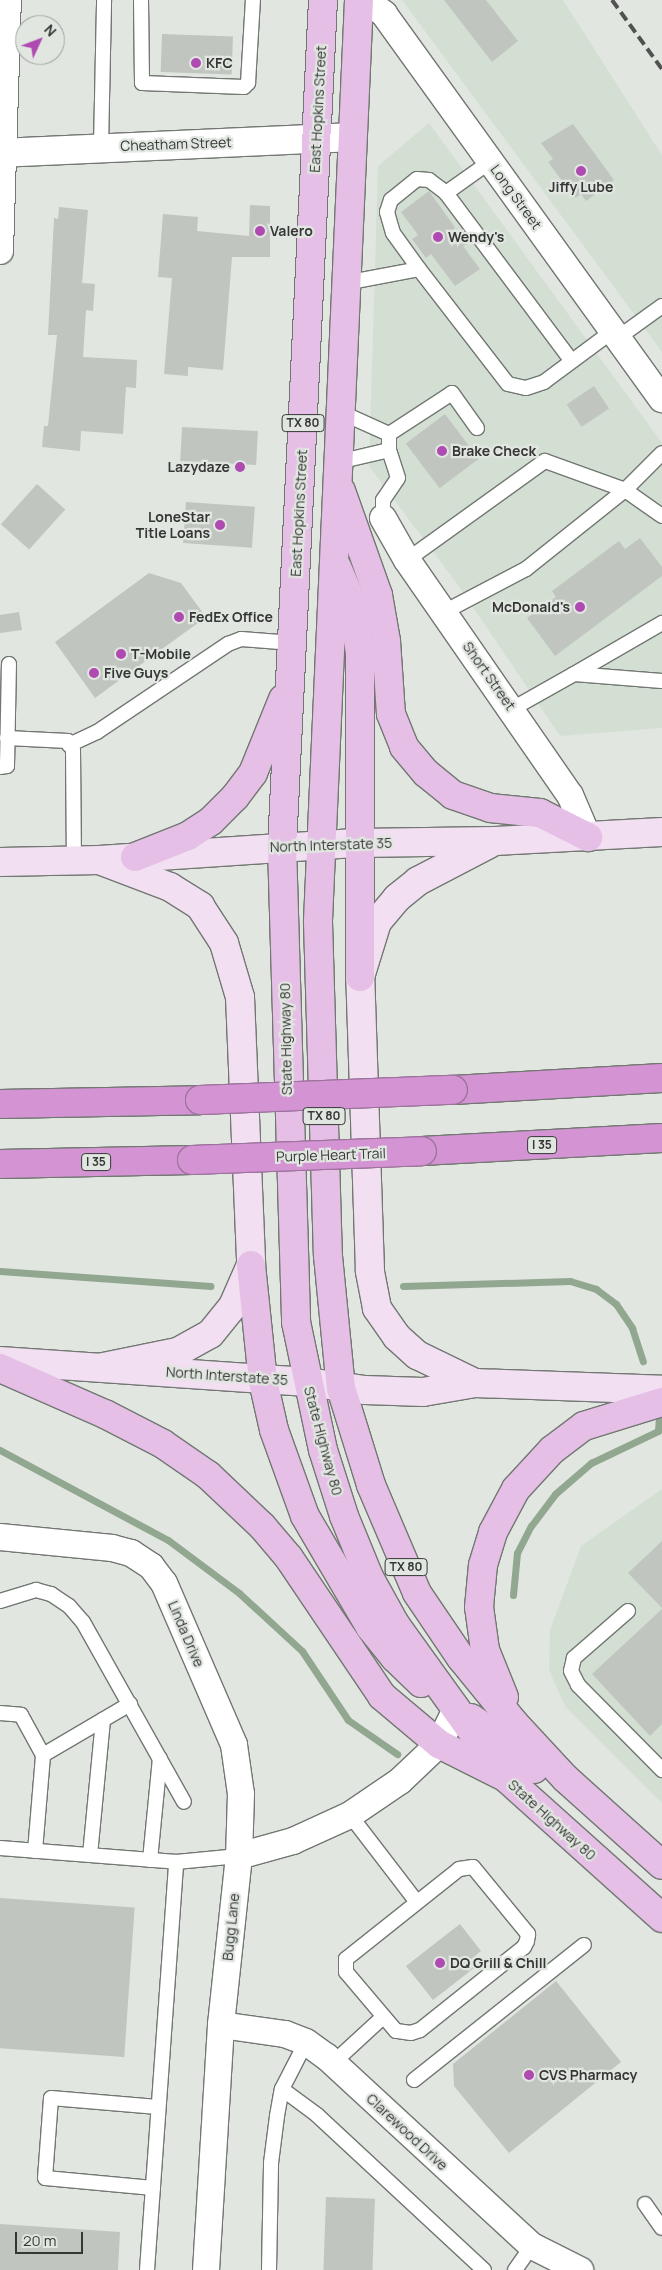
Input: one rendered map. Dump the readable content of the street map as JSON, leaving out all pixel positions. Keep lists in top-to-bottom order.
{
  "streets": {
    "highway": ["I 35", "Purple Heart Trail"],
    "main road": [
      "East Hopkins Street",
      "TX 80",
      "North Interstate 35",
      "State Highway 80"
    ],
    "street": [
      "Cheatham Street",
      "Long Street",
      "Short Street",
      "Linda Drive",
      "Bugg Lane",
      "Clarewood Drive"
    ]
  },
  "crossings": [
    ["East Hopkins Street", "Cheatham Street"],
    ["East Hopkins Street", "North Interstate 35"],
    ["East Hopkins Street", "State Highway 80"],
    ["Cheatham Street", "TX 80"],
    ["TX 80", "North Interstate 35"],
    ["Short Street", "North Interstate 35"],
    ["North Interstate 35", "State Highway 80"],
    ["Linda Drive", "Bugg Lane"],
    ["Bugg Lane", "Clarewood Drive"]
  ],
  "places": [
    "KFC",
    "Jiffy Lube",
    "Valero",
    "Wendy's",
    "Brake Check",
    "Lazydaze",
    "LoneStar Title Loans",
    "McDonald's",
    "FedEx Office",
    "T-Mobile",
    "Five Guys",
    "DQ Grill & Chill",
    "CVS Pharmacy"
  ],
  "scale_bar": "20 m",
  "north": "top right"
}
